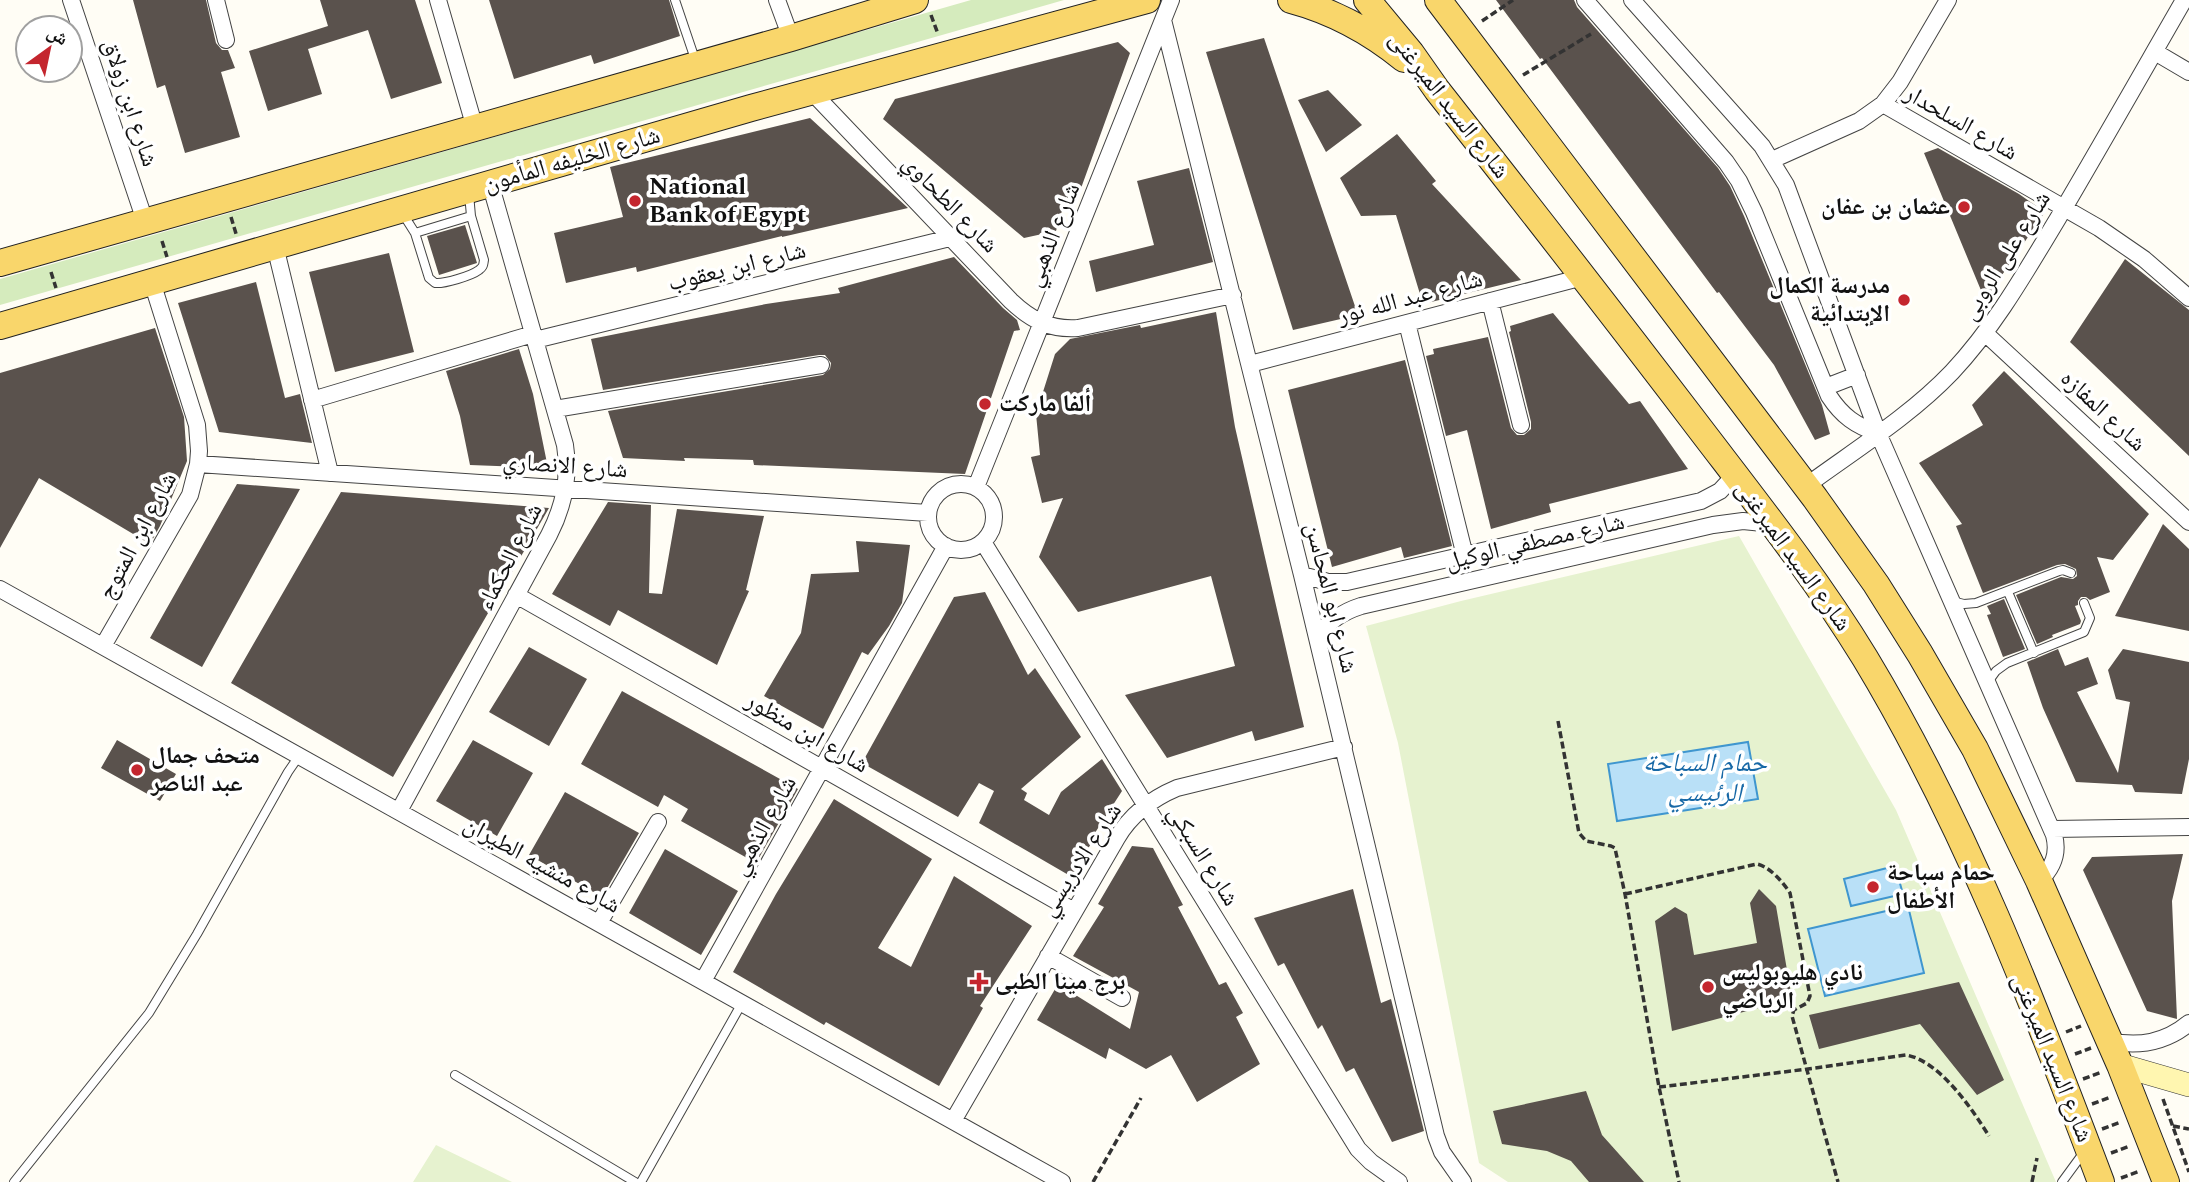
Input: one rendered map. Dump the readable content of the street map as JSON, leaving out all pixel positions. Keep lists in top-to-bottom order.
{
  "streets": {
    "main road": ["شارع السيد الميرغنى", "شارع الخليفه المأمون"],
    "street": [
      "شارع ابن زولاق",
      "شارع السلحدار",
      "شارع الطحاوي",
      "شارع الذهبي",
      "شارع على الروبى",
      "شارع ابن يعقوب",
      "شارع عبد الله نور",
      "شارع المفازه",
      "شارع الانصاري",
      "شارع ابن المتوج",
      "شارع مصطفي الوكيل",
      "شارع الحكماء",
      "شارع ابو المحاسن",
      "شارع ابن منظور",
      "شارع السبكي",
      "شارع الادريسي",
      "شارع منشيه الطيران"
    ]
  },
  "crossings": [
    ["شارع السيد الميرغنى", "شارع على الروبى"],
    ["شارع السيد الميرغنى", "شارع عبد الله نور"],
    ["شارع السيد الميرغنى", "شارع مصطفي الوكيل"],
    ["شارع السلحدار", "شارع على الروبى"],
    ["شارع الخليفه المأمون", "شارع الطحاوي"],
    ["شارع الخليفه المأمون", "شارع ابن المتوج"],
    ["شارع الخليفه المأمون", "شارع الحكماء"],
    ["شارع الطحاوي", "شارع الذهبي"],
    ["شارع الطحاوي", "شارع ابن يعقوب"],
    ["شارع الطحاوي", "شارع ابو المحاسن"],
    ["شارع الذهبي", "شارع الانصاري"],
    ["شارع الذهبي", "شارع ابو المحاسن"],
    ["شارع الذهبي", "شارع ابن منظور"],
    ["شارع الذهبي", "شارع السبكي"],
    ["شارع الذهبي", "شارع منشيه الطيران"],
    ["شارع على الروبى", "شارع المفازه"],
    ["شارع ابن يعقوب", "شارع الحكماء"],
    ["شارع عبد الله نور", "شارع ابو المحاسن"],
    ["شارع الانصاري", "شارع ابن المتوج"],
    ["شارع الانصاري", "شارع الحكماء"],
    ["شارع الانصاري", "شارع السبكي"],
    ["شارع ابن المتوج", "شارع منشيه الطيران"],
    ["شارع مصطفي الوكيل", "شارع ابو المحاسن"],
    ["شارع الحكماء", "شارع ابن منظور"],
    ["شارع الحكماء", "شارع منشيه الطيران"],
    ["شارع ابو المحاسن", "شارع الادريسي"],
    ["شارع ابن منظور", "شارع الادريسي"],
    ["شارع السبكي", "شارع الادريسي"],
    ["شارع الادريسي", "شارع منشيه الطيران"]
  ],
  "water": ["حمام السباحة الرئيسي"],
  "places": {
    "other": [
      "National Bank of Egypt",
      "عثمان بن عفان",
      "مدرسة الكمال الإبتدائية",
      "ألفا ماركت",
      "متحف جمال عبد الناصر",
      "حمام سباحة الأطفال",
      "نادي هليوبوليس الرياضي"
    ],
    "health": ["برج مينا الطبى"]
  },
  "north": "top right"
}
